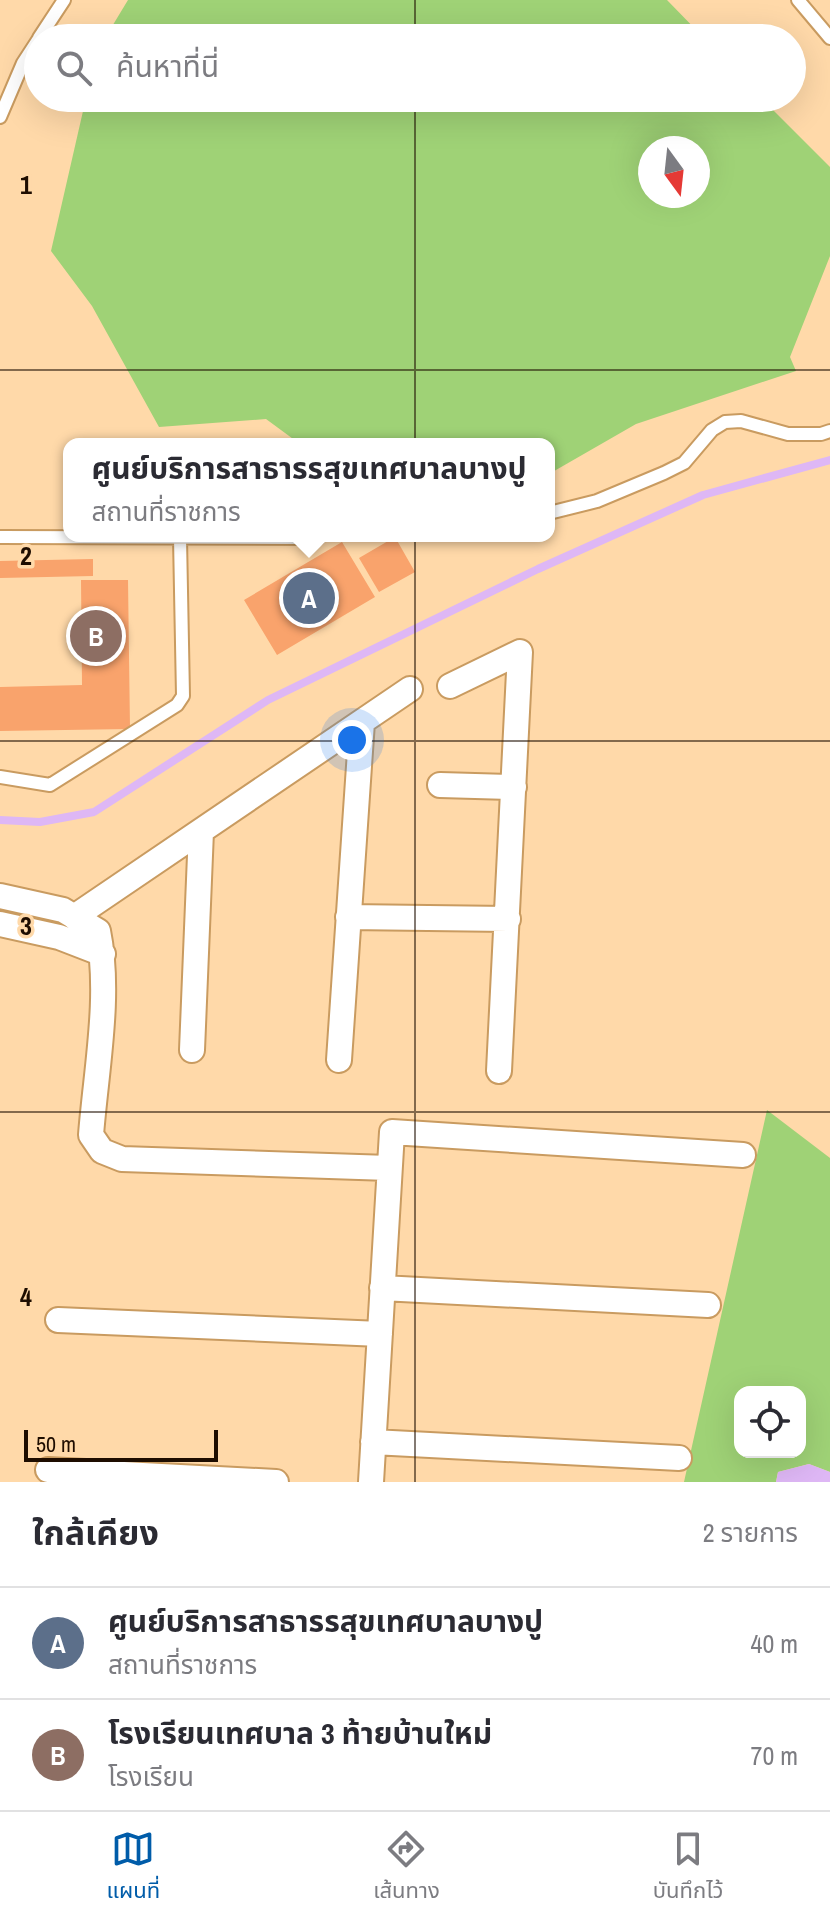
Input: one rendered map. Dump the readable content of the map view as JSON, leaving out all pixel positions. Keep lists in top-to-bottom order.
{
  "scale_bar": "50 m",
  "north": "bottom",
  "page": {
    "search": "ค้นหาที่นี่",
    "popup": ["ศูนย์บริการสาธารรสุขเทศบาลบางปู", "สถานที่ราชการ"],
    "pins": ["A", "B"],
    "scale": "50 m",
    "heading": ["ใกล้เคียง", "2 รายการ"],
    "list": [
      {
        "mark": "A",
        "name": "ศูนย์บริการสาธารรสุขเทศบาลบางปู",
        "note": "สถานที่ราชการ",
        "value": "40 m"
      },
      {
        "mark": "B",
        "name": "โรงเรียนเทศบาล 3 ท้ายบ้านใหม่",
        "note": "โรงเรียน",
        "value": "70 m"
      }
    ],
    "nav": ["แผนที่", "เส้นทาง", "บันทึกไว้"]
  },
  "grid": {
    "rows": [
      "1",
      "2",
      "3",
      "4"
    ]
  }
}
